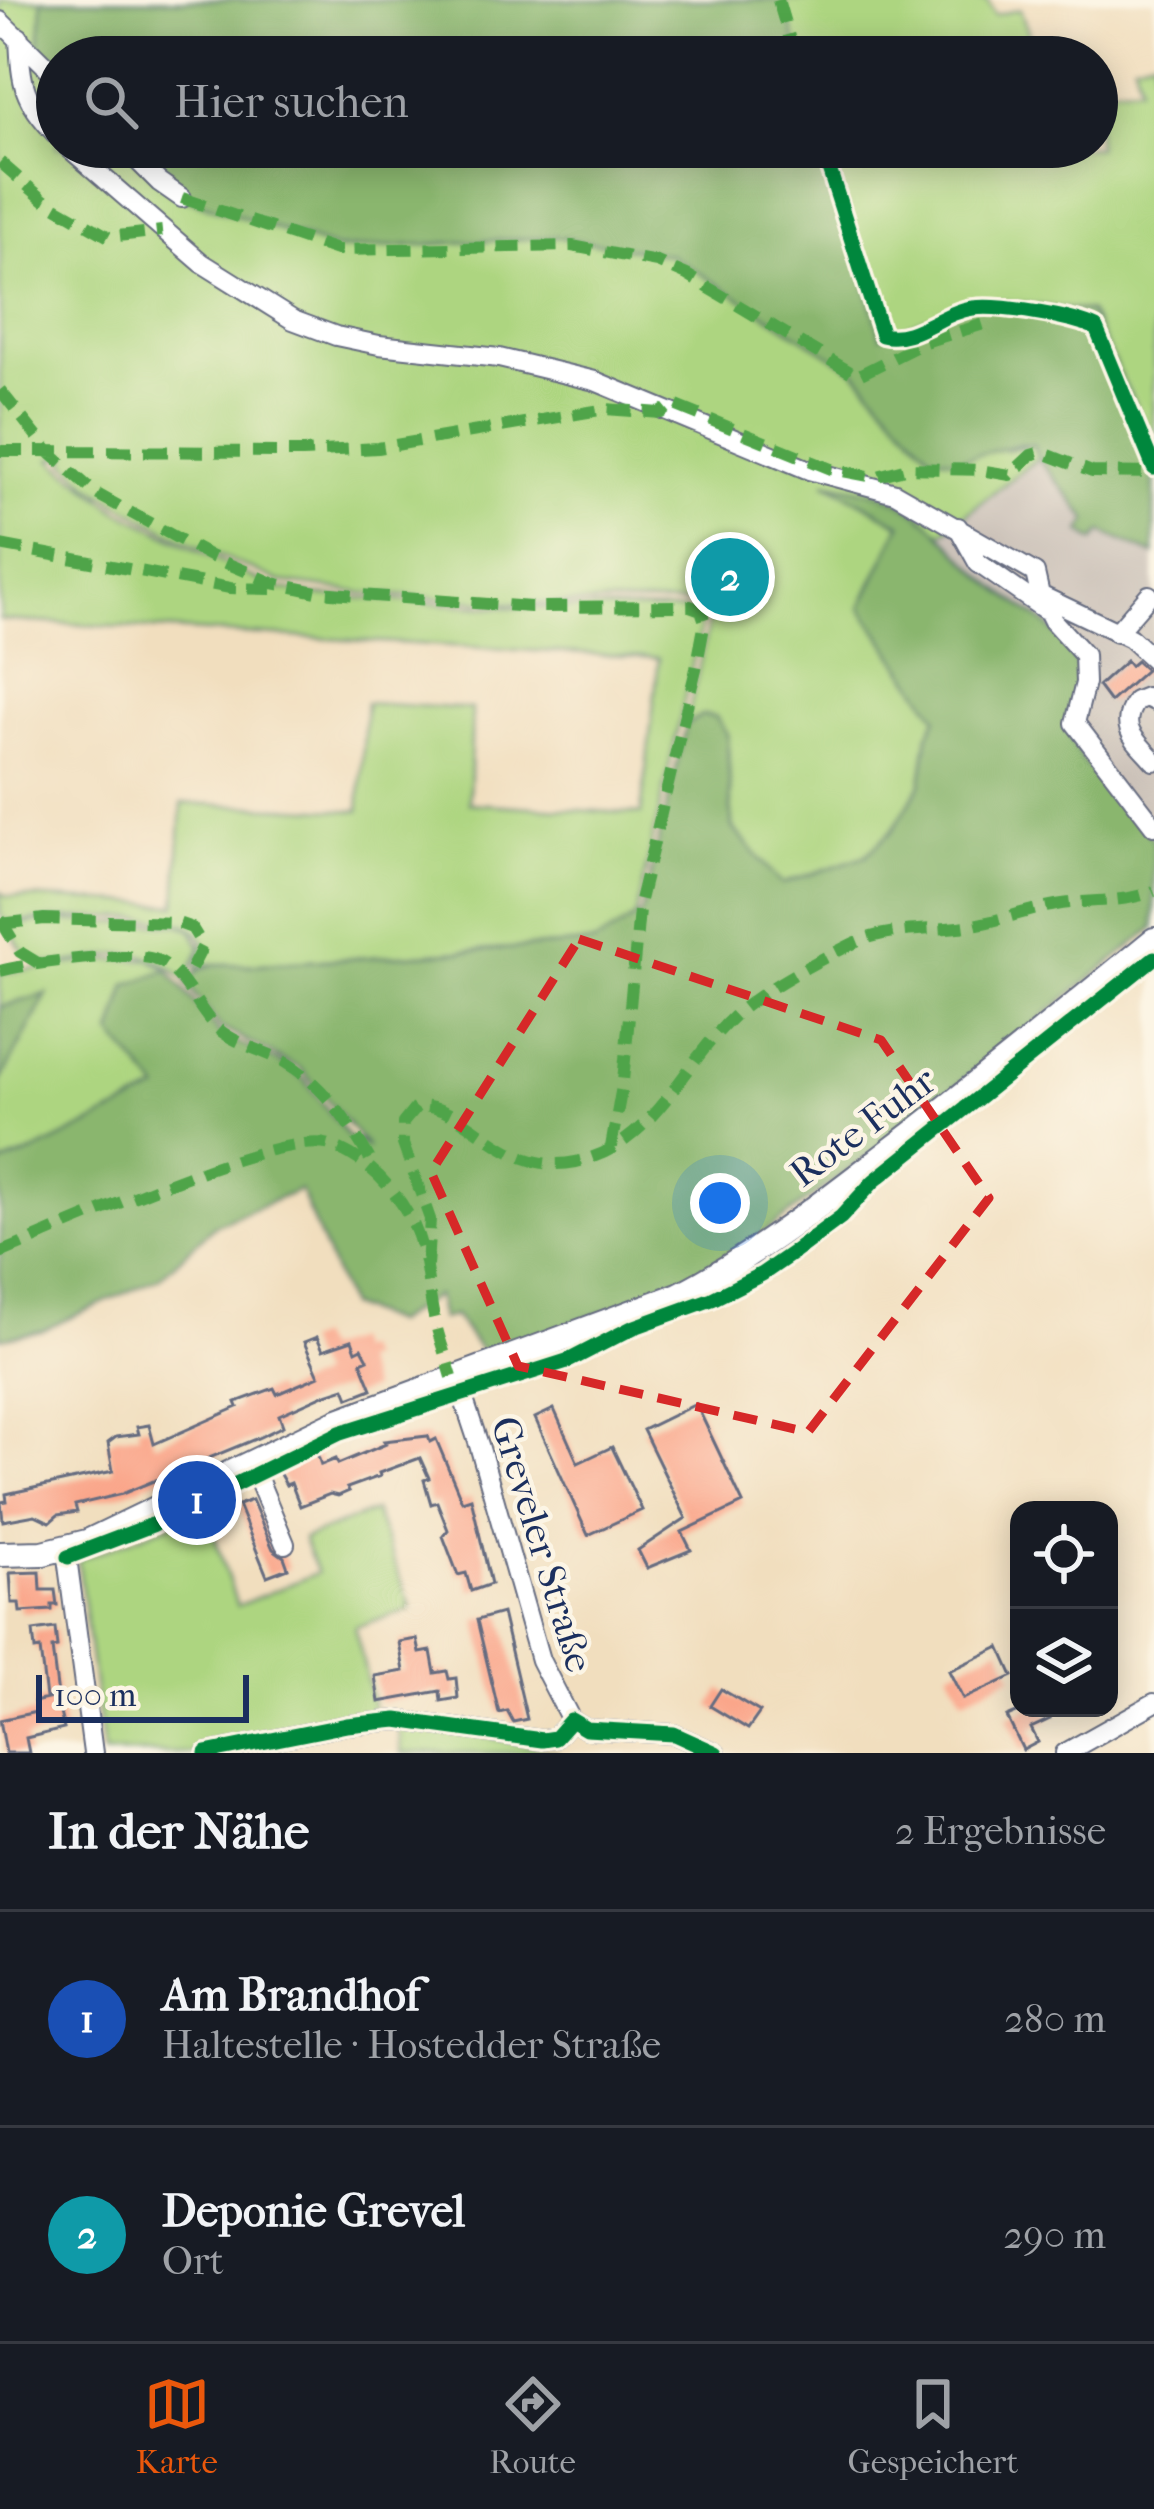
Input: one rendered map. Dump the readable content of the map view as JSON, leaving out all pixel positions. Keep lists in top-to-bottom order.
{
  "streets": {
    "main road": ["Rote Fuhr"],
    "street": ["Greveler Straße"]
  },
  "crossings": [
    ["Rote Fuhr", "Greveler Straße"]
  ],
  "scale_bar": "100 m",
  "page": {
    "search": "Hier suchen",
    "pins": ["2", "1"],
    "scale": "100 m",
    "heading": ["In der Nähe", "2 Ergebnisse"],
    "list": [
      {
        "mark": "1",
        "name": "Am Brandhof",
        "note": "Haltestelle · Hostedder Straße",
        "value": "280 m"
      },
      {
        "mark": "2",
        "name": "Deponie Grevel",
        "note": "Ort",
        "value": "290 m"
      }
    ],
    "nav": ["Karte", "Route", "Gespeichert"]
  }
}
